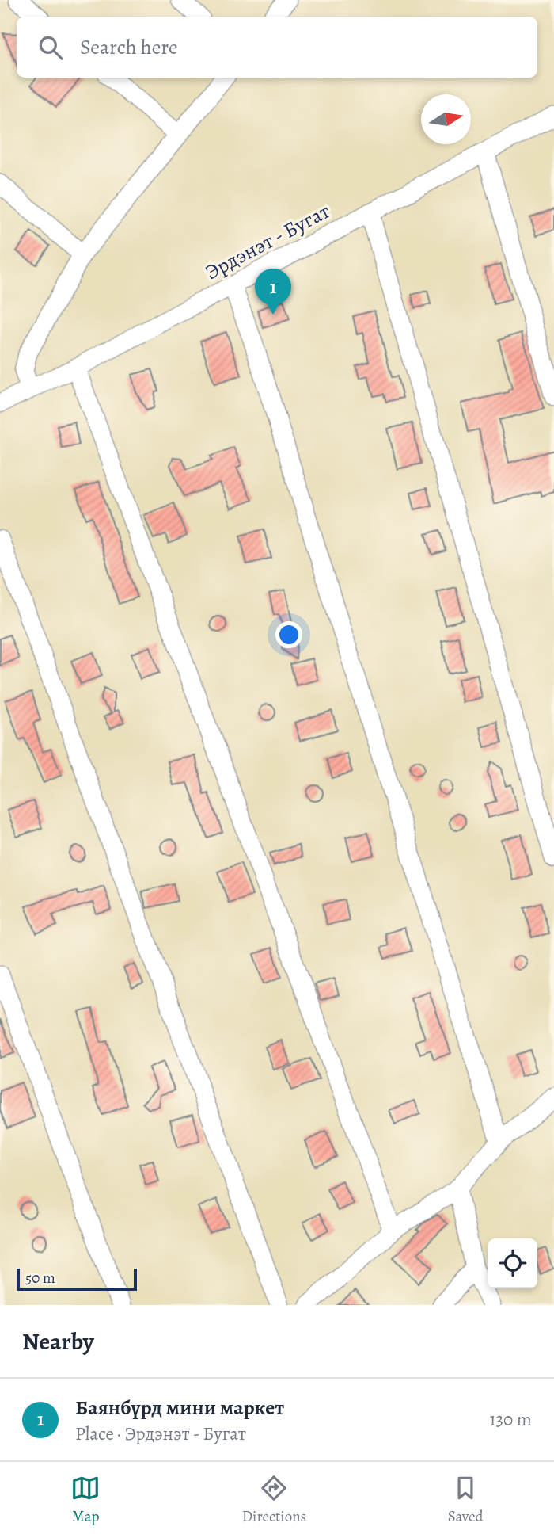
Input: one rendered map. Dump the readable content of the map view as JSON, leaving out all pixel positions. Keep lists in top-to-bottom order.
{
  "streets": {
    "street": ["Эрдэнэт - Бугат"]
  },
  "scale_bar": "50 m",
  "north": "right",
  "page": {
    "search": "Search here",
    "pins": "1",
    "scale": "50 m",
    "heading": "Nearby",
    "list": [
      {
        "mark": "1",
        "name": "Баянбүрд мини маркет",
        "note": "Place · Эрдэнэт - Бугат",
        "value": "130 m"
      }
    ],
    "nav": ["Map", "Directions", "Saved"]
  }
}
